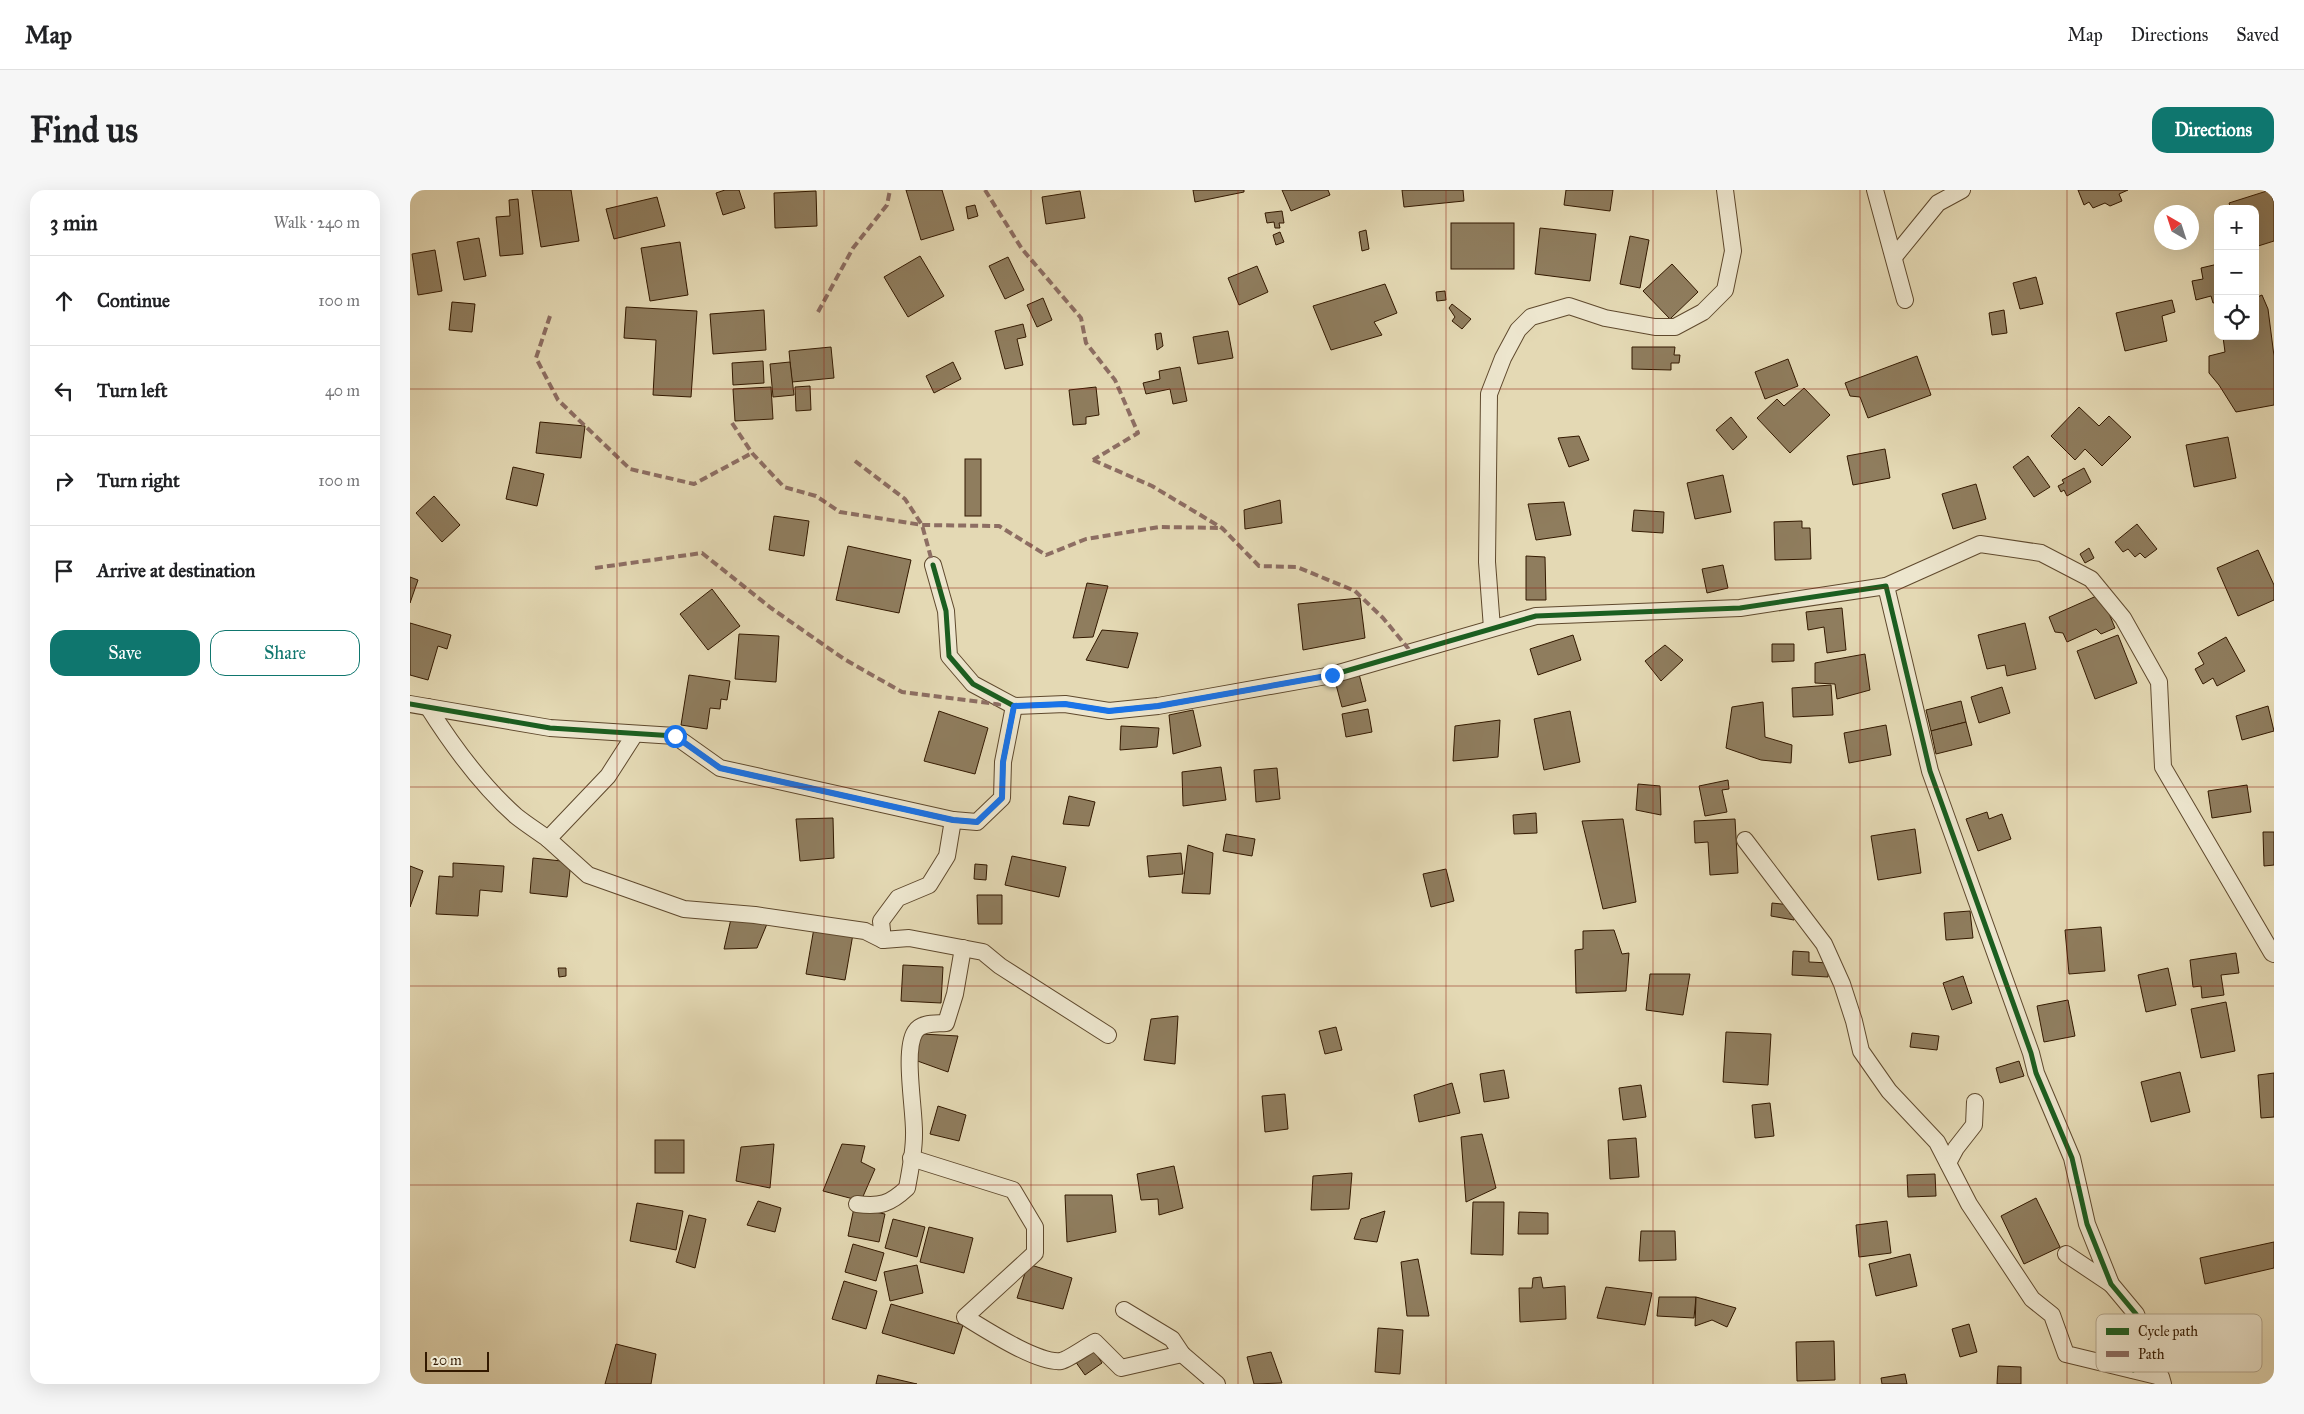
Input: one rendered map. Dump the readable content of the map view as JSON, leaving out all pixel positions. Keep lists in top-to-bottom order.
{
  "legend": ["Cycle path", "Path"],
  "scale_bar": "20 m",
  "north": "top left",
  "page": {
    "header": "Map",
    "nav": ["Map", "Directions", "Saved"],
    "buttons": [
      "Directions",
      ["Save", "Share"]
    ],
    "title": "Find us",
    "heading": ["3 min", "Walk · 240 m"],
    "map_buttons": ["+", "−"],
    "list": [
      ["Continue", "100 m"],
      ["Turn left", "40 m"],
      ["Turn right", "100 m"],
      "Arrive at destination"
    ],
    "scale": "20 m"
  }
}
